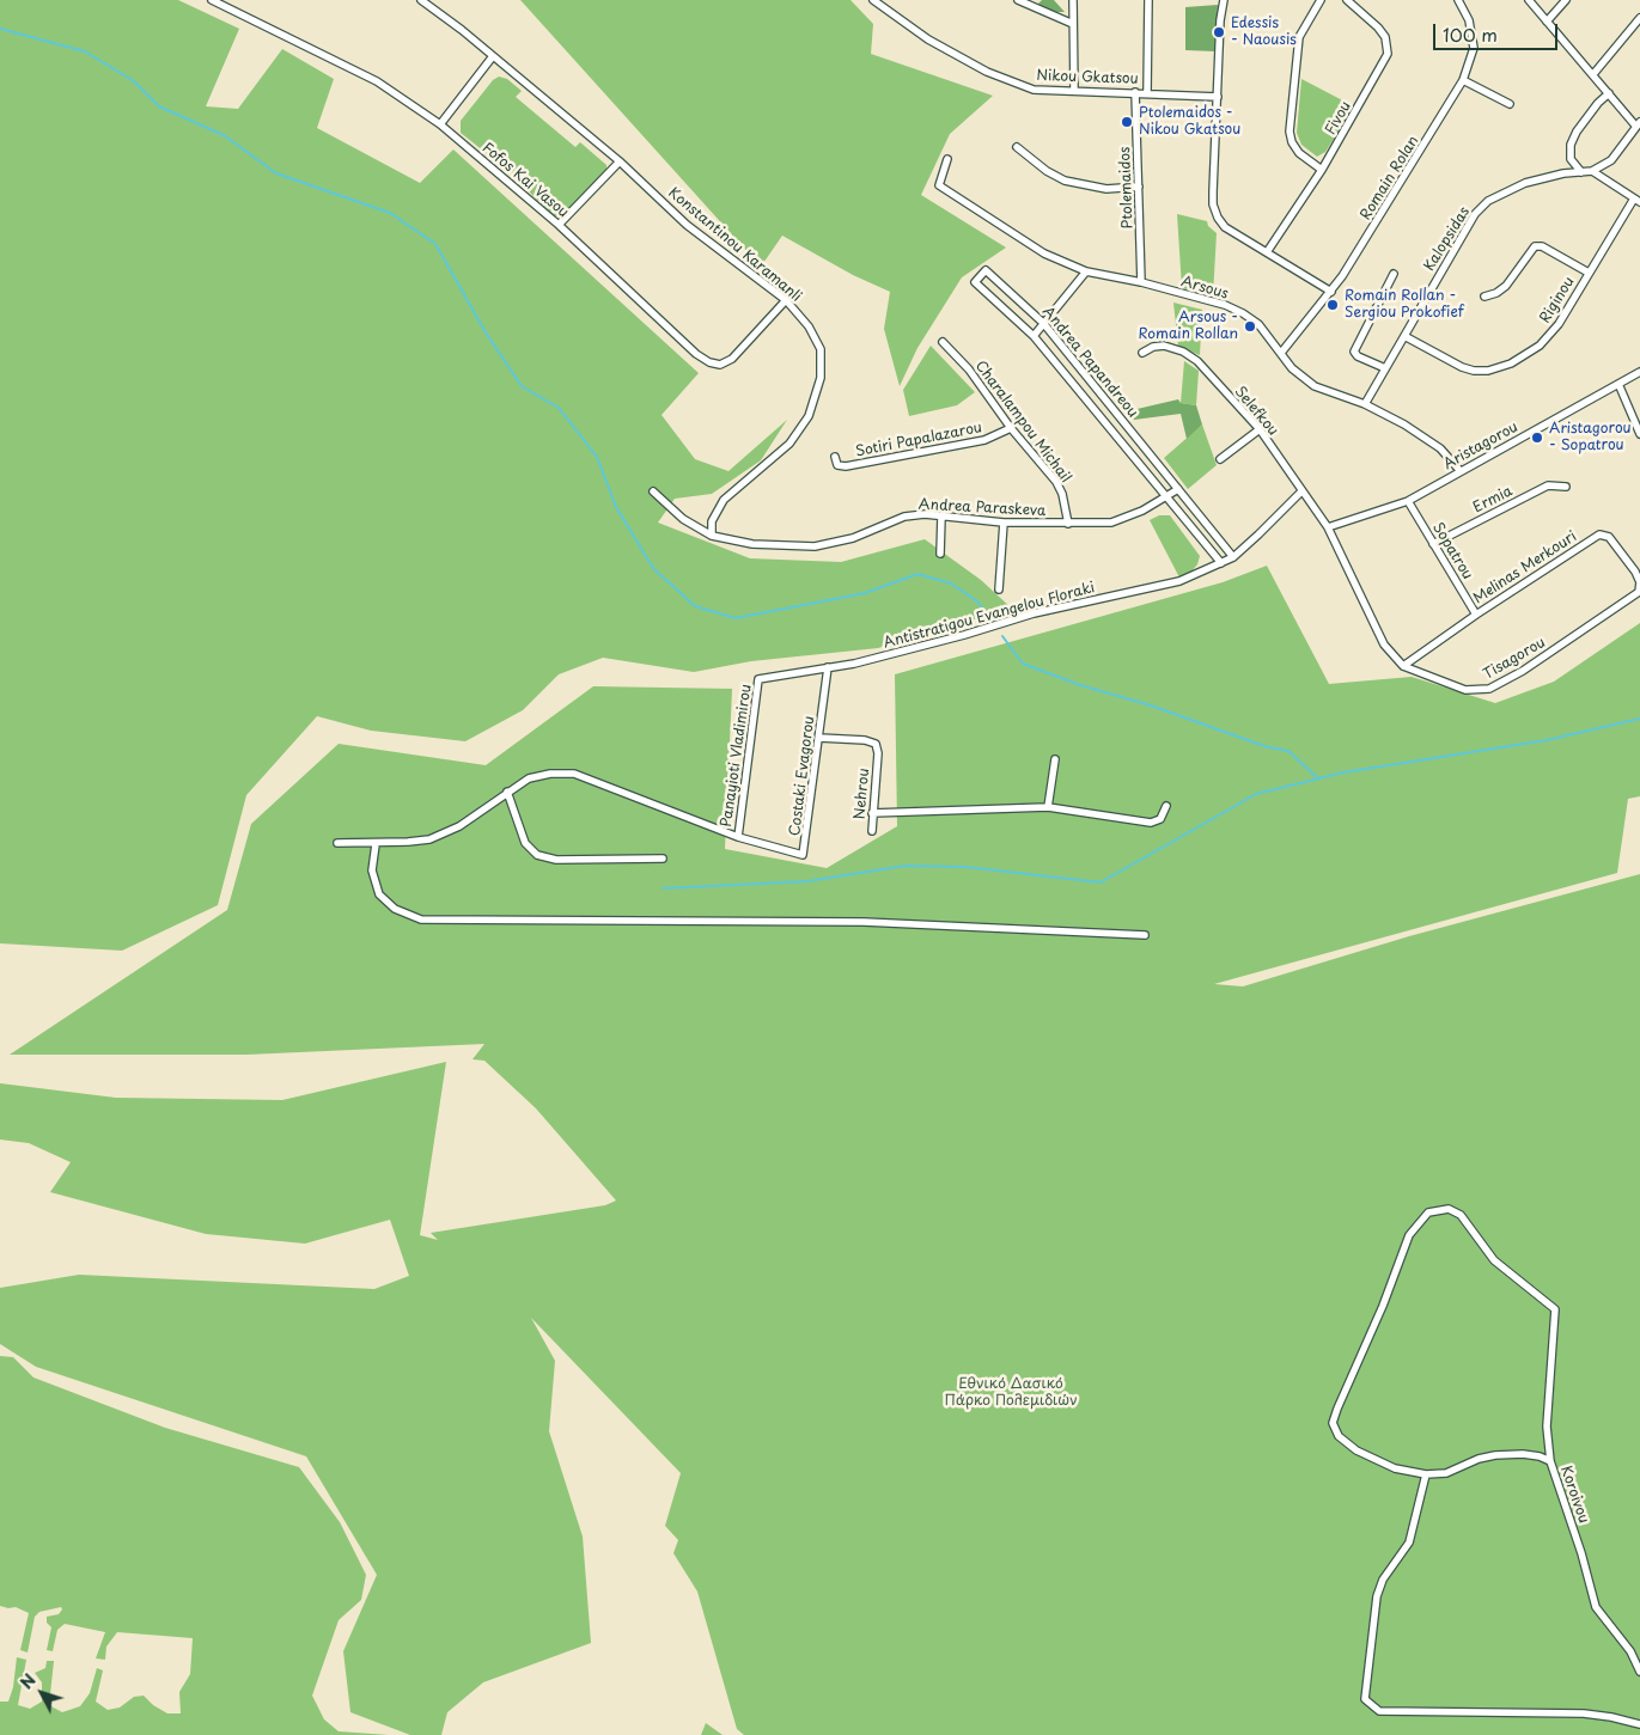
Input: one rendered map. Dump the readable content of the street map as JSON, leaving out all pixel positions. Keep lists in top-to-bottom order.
{
  "streets": {
    "street": [
      "Nikou Gkatsou",
      "Fivou",
      "Romain Rolan",
      "Fofos Kai Vasou",
      "Ptolemaidos",
      "Kalopsidas",
      "Konstantinou Karamanli",
      "Arsous",
      "Riginou",
      "Andrea Papandreou",
      "Selefkou",
      "Charalampou Michail",
      "Sotiri Papalazarou",
      "Aristagorou",
      "Ermia",
      "Andrea Paraskeva",
      "Sopatrou",
      "Melinas Merkouri",
      "Antistratigou Evangelou Floraki",
      "Tisagorou",
      "Panayioti Vladimirou",
      "Costaki Evagorou",
      "Nehrou",
      "Koroivou"
    ]
  },
  "crossings": [
    ["Nikou Gkatsou", "Ptolemaidos"],
    ["Romain Rolan", "Arsous"],
    ["Fofos Kai Vasou", "Konstantinou Karamanli"],
    ["Ptolemaidos", "Arsous"],
    ["Kalopsidas", "Arsous"],
    ["Kalopsidas", "Riginou"],
    ["Konstantinou Karamanli", "Andrea Paraskeva"],
    ["Arsous", "Aristagorou"],
    ["Andrea Papandreou", "Andrea Paraskeva"],
    ["Andrea Papandreou", "Antistratigou Evangelou Floraki"],
    ["Selefkou", "Aristagorou"],
    ["Selefkou", "Antistratigou Evangelou Floraki"],
    ["Charalampou Michail", "Sotiri Papalazarou"],
    ["Charalampou Michail", "Andrea Paraskeva"],
    ["Aristagorou", "Sopatrou"],
    ["Ermia", "Sopatrou"],
    ["Sopatrou", "Melinas Merkouri"],
    ["Melinas Merkouri", "Tisagorou"],
    ["Antistratigou Evangelou Floraki", "Panayioti Vladimirou"],
    ["Antistratigou Evangelou Floraki", "Costaki Evagorou"],
    ["Panayioti Vladimirou", "Costaki Evagorou"],
    ["Costaki Evagorou", "Nehrou"]
  ],
  "parks": ["Εθνικό Δασικό Πάρκο Πολεμιδιών"],
  "places": [
    "Edessis - Naousis",
    "Ptolemaidos - Nikou Gkatsou",
    "Romain Rollan - Sergiou Prokofief",
    "Arsous - Romain Rollan",
    "Aristagorou - Sopatrou"
  ],
  "scale_bar": "100 m",
  "north": "top left"
}
